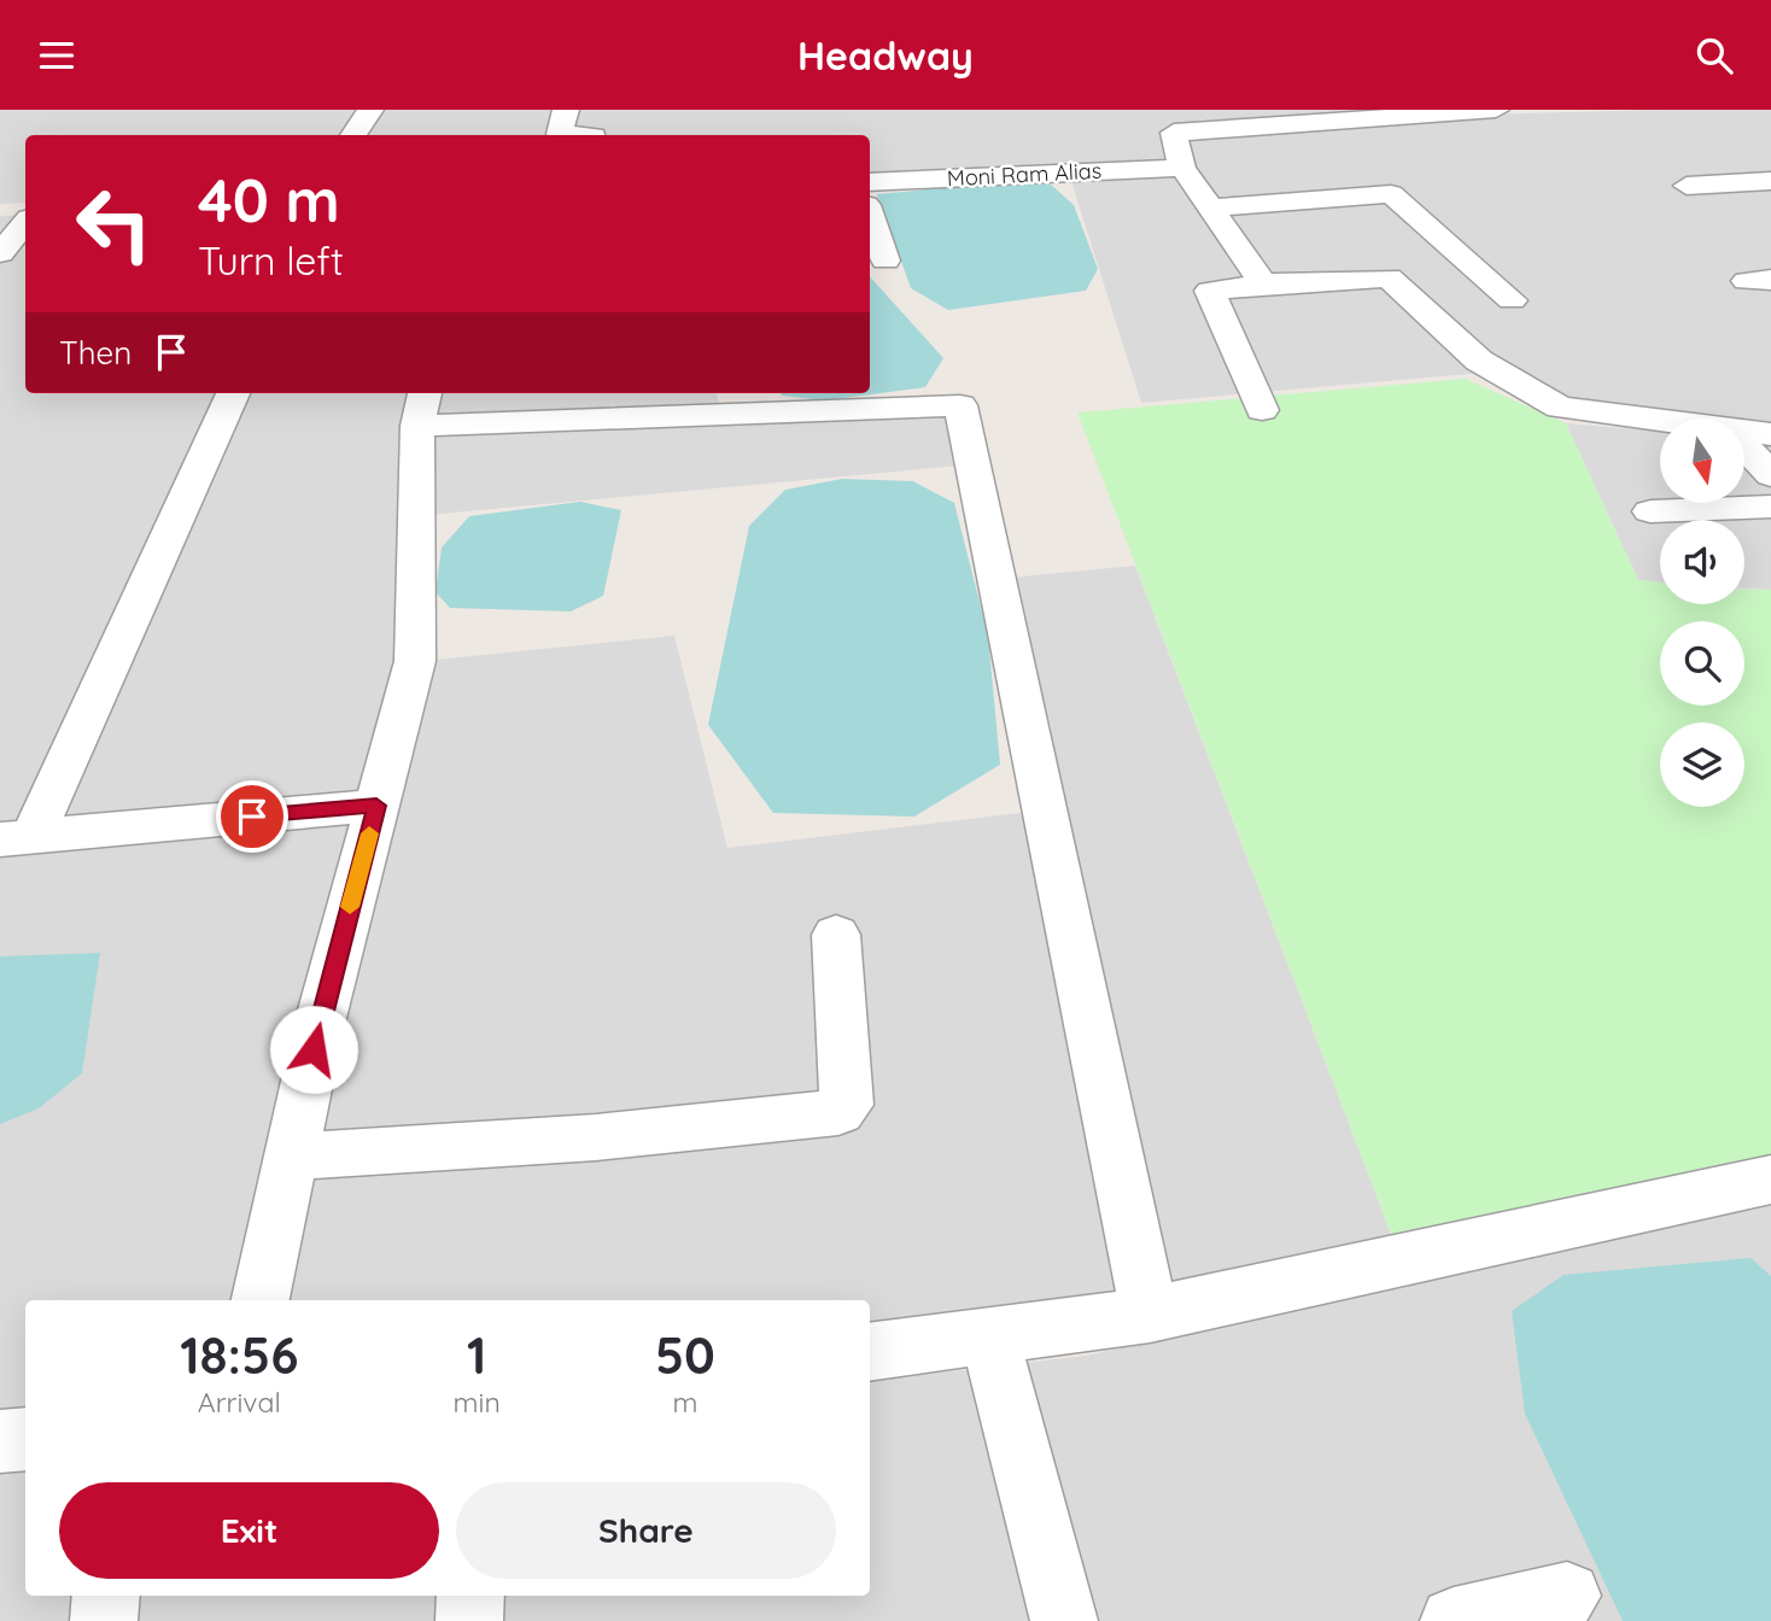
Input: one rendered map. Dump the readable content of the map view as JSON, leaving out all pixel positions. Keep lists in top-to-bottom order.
{
  "streets": {
    "street": ["Moni Ram Alias"]
  },
  "north": "bottom",
  "page": {
    "header": "Headway",
    "turn": ["40 m", "Turn left"],
    "then": "Then",
    "eta": [
      "18:56",
      "Arrival",
      "1",
      "min",
      "50",
      "m"
    ],
    "buttons": ["Exit", "Share"]
  }
}
